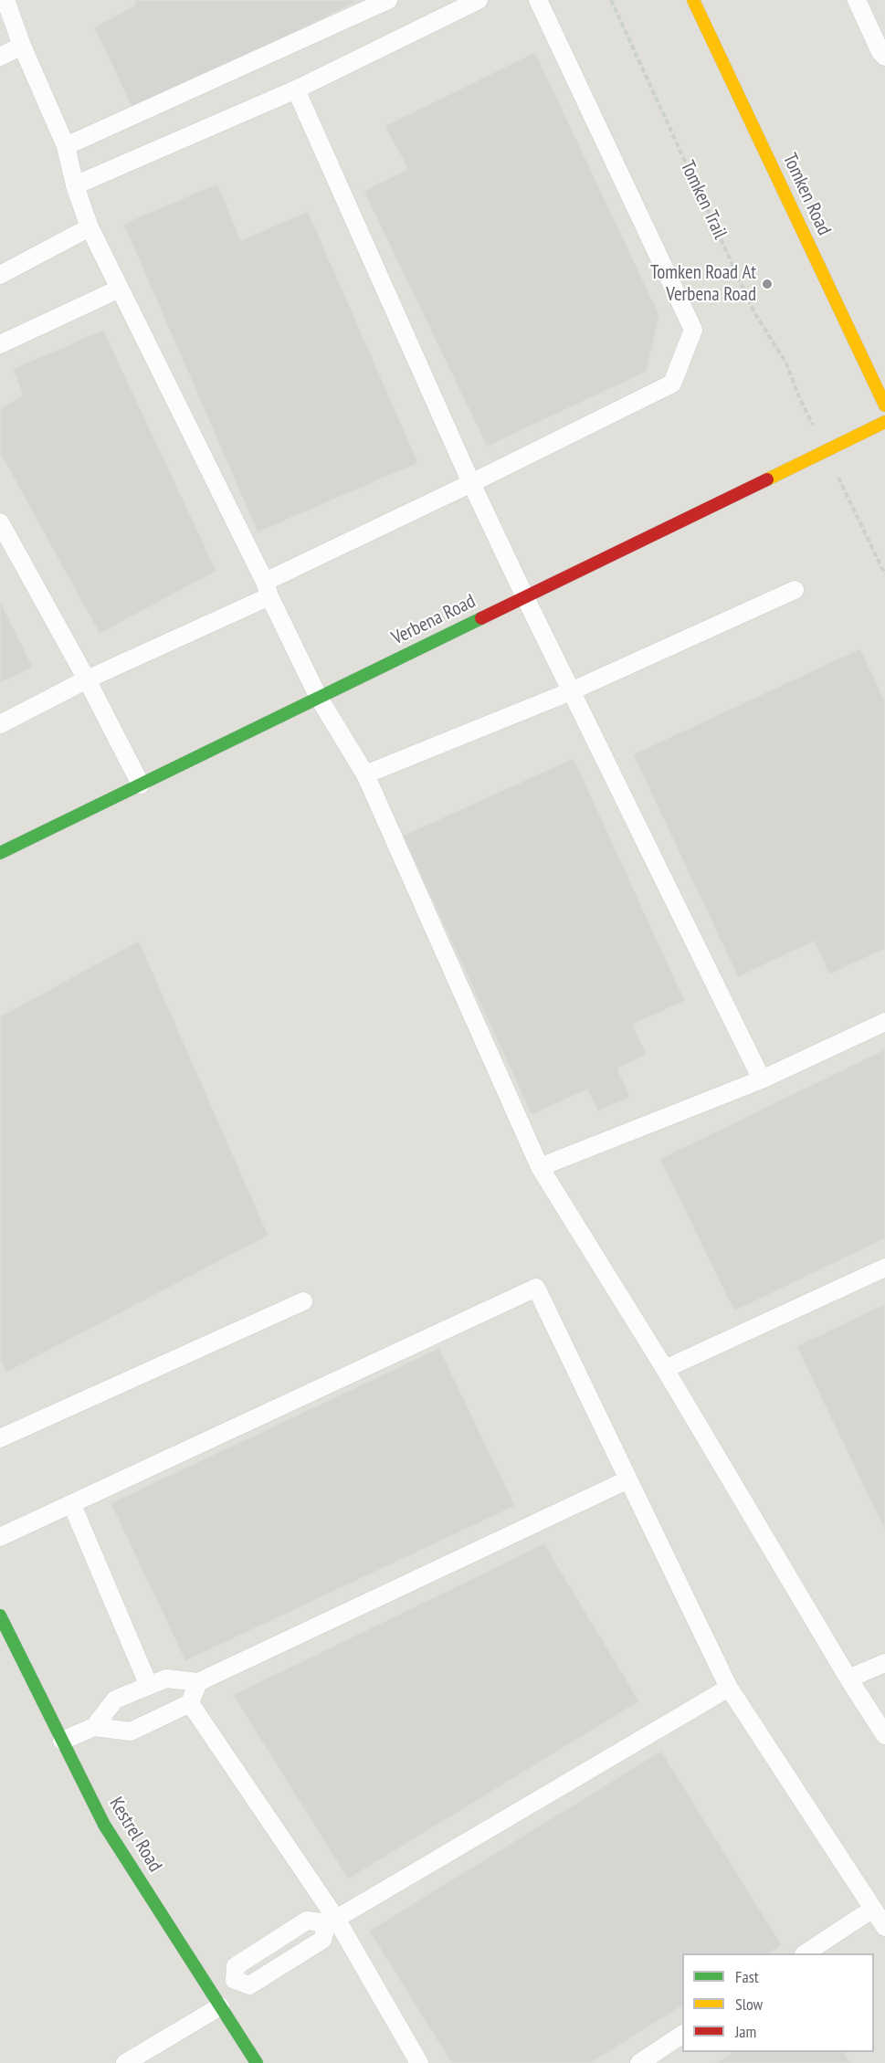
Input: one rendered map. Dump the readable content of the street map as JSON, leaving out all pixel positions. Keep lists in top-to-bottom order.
{
  "streets": {
    "street": ["Tomken Road", "Verbena Road", "Kestrel Road"],
    "path": ["Tomken Trail"]
  },
  "places": ["Tomken Road At Verbena Road"],
  "legend": ["Fast", "Slow", "Jam"]
}
